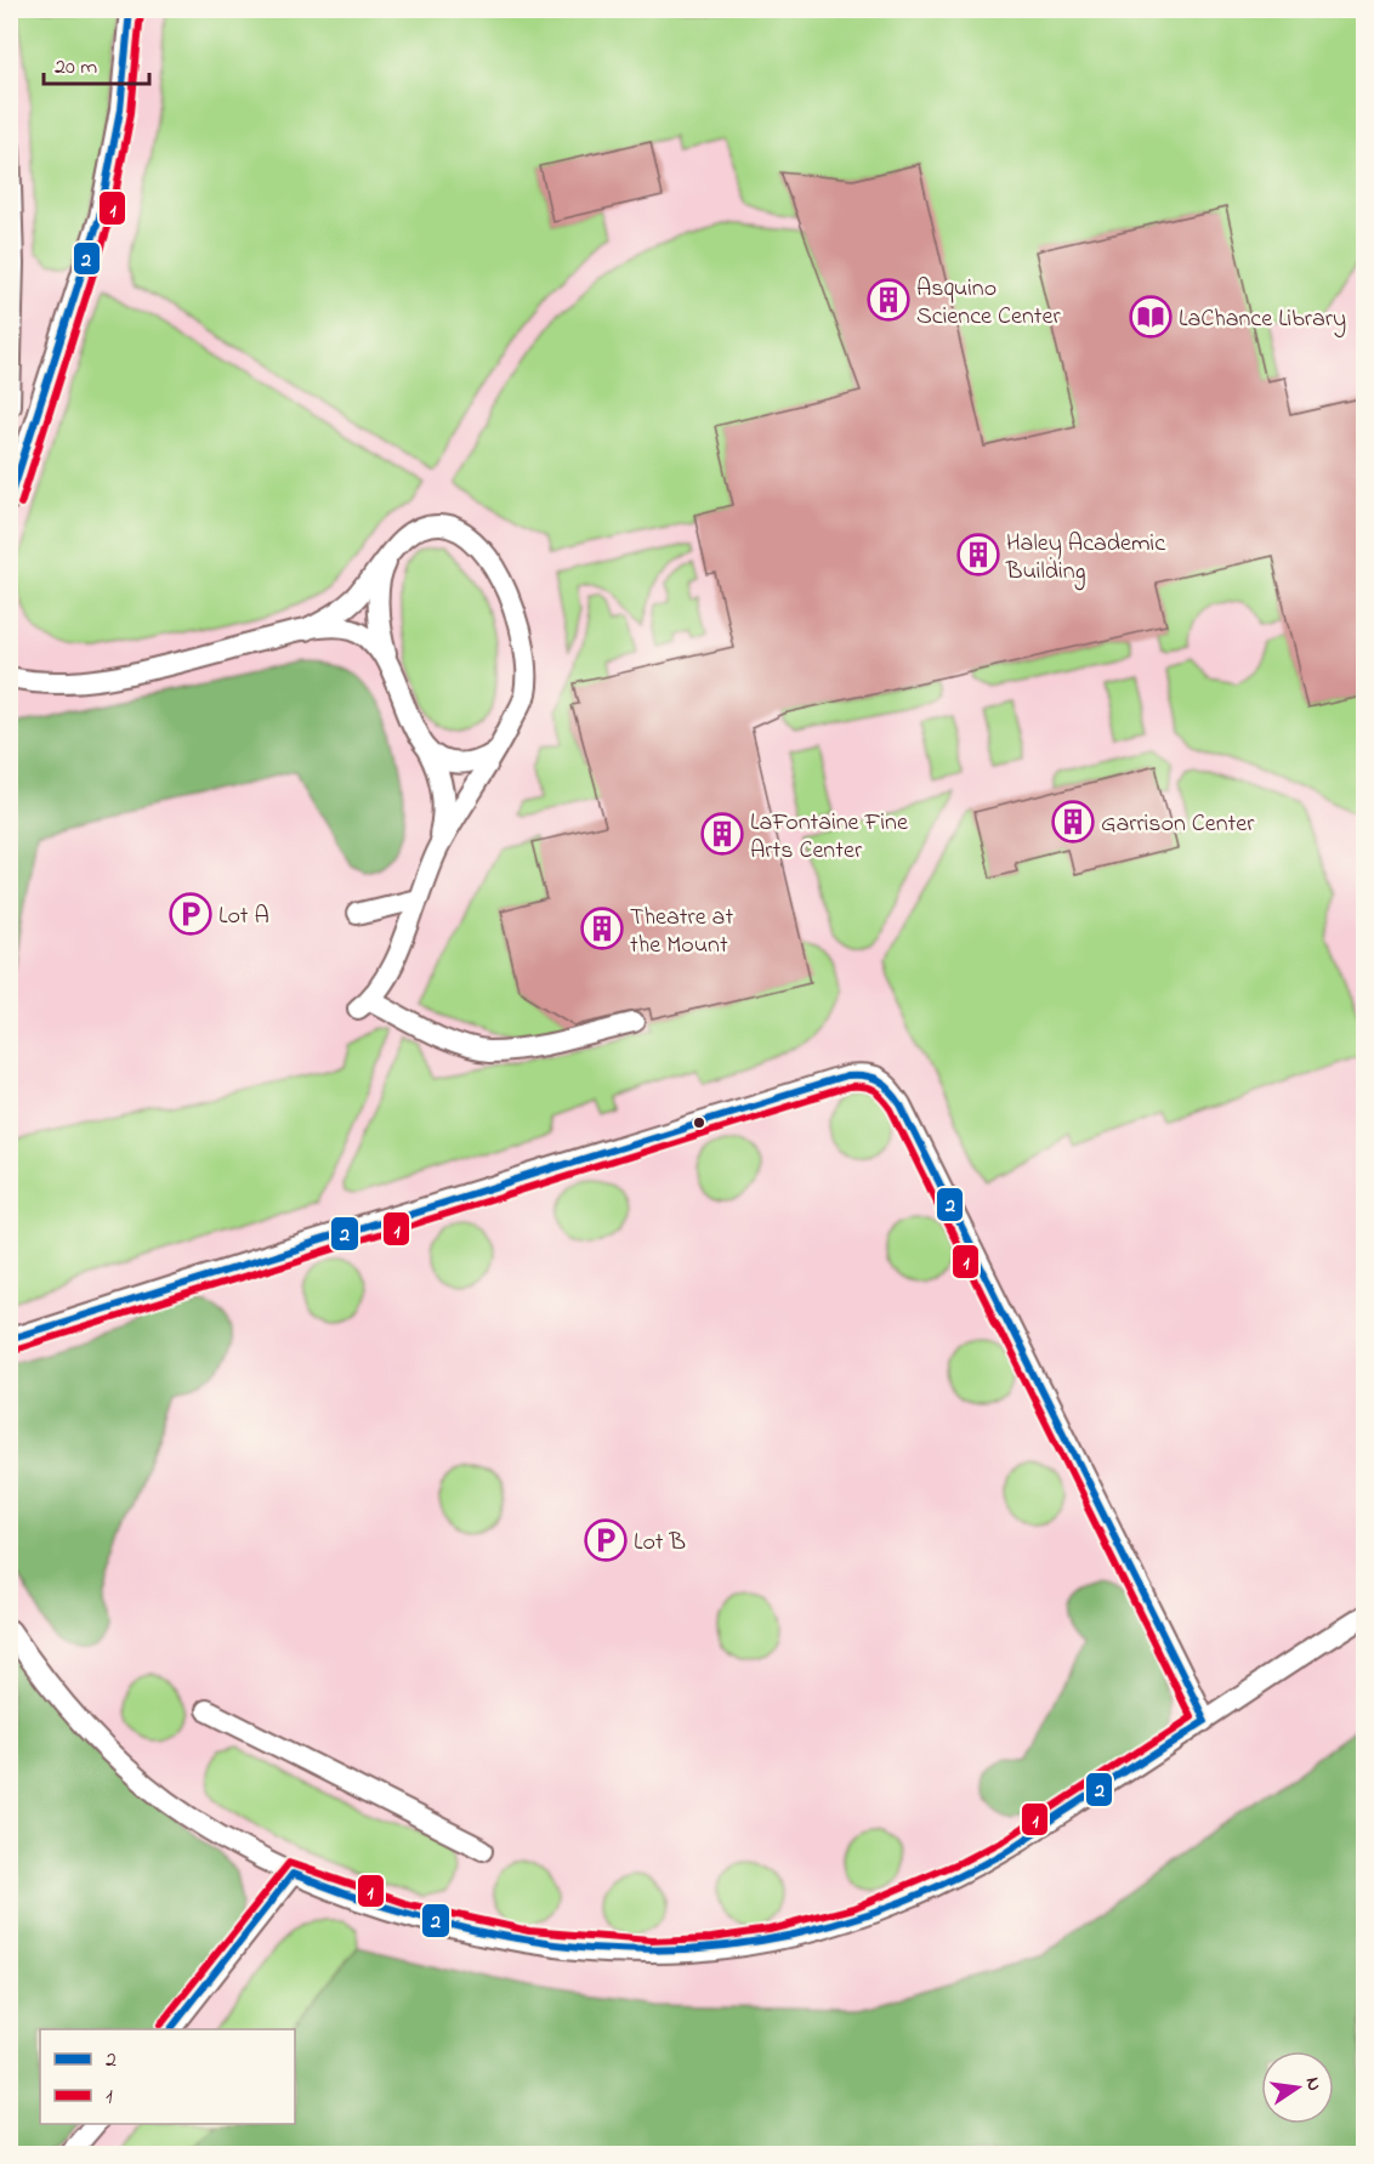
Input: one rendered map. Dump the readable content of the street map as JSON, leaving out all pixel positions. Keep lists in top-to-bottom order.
{
  "places": {
    "building": [
      "Asquino Science Center",
      "Haley Academic Building",
      "Garrison Center",
      "LaFontaine Fine Arts Center",
      "Theatre at the Mount"
    ],
    "library": ["LaChance Library"],
    "parking": ["Lot A", "Lot B"]
  },
  "lines": ["transit line 2", "transit line 1"],
  "legend": ["2", "1"],
  "scale_bar": "20 m",
  "north": "right"
}
